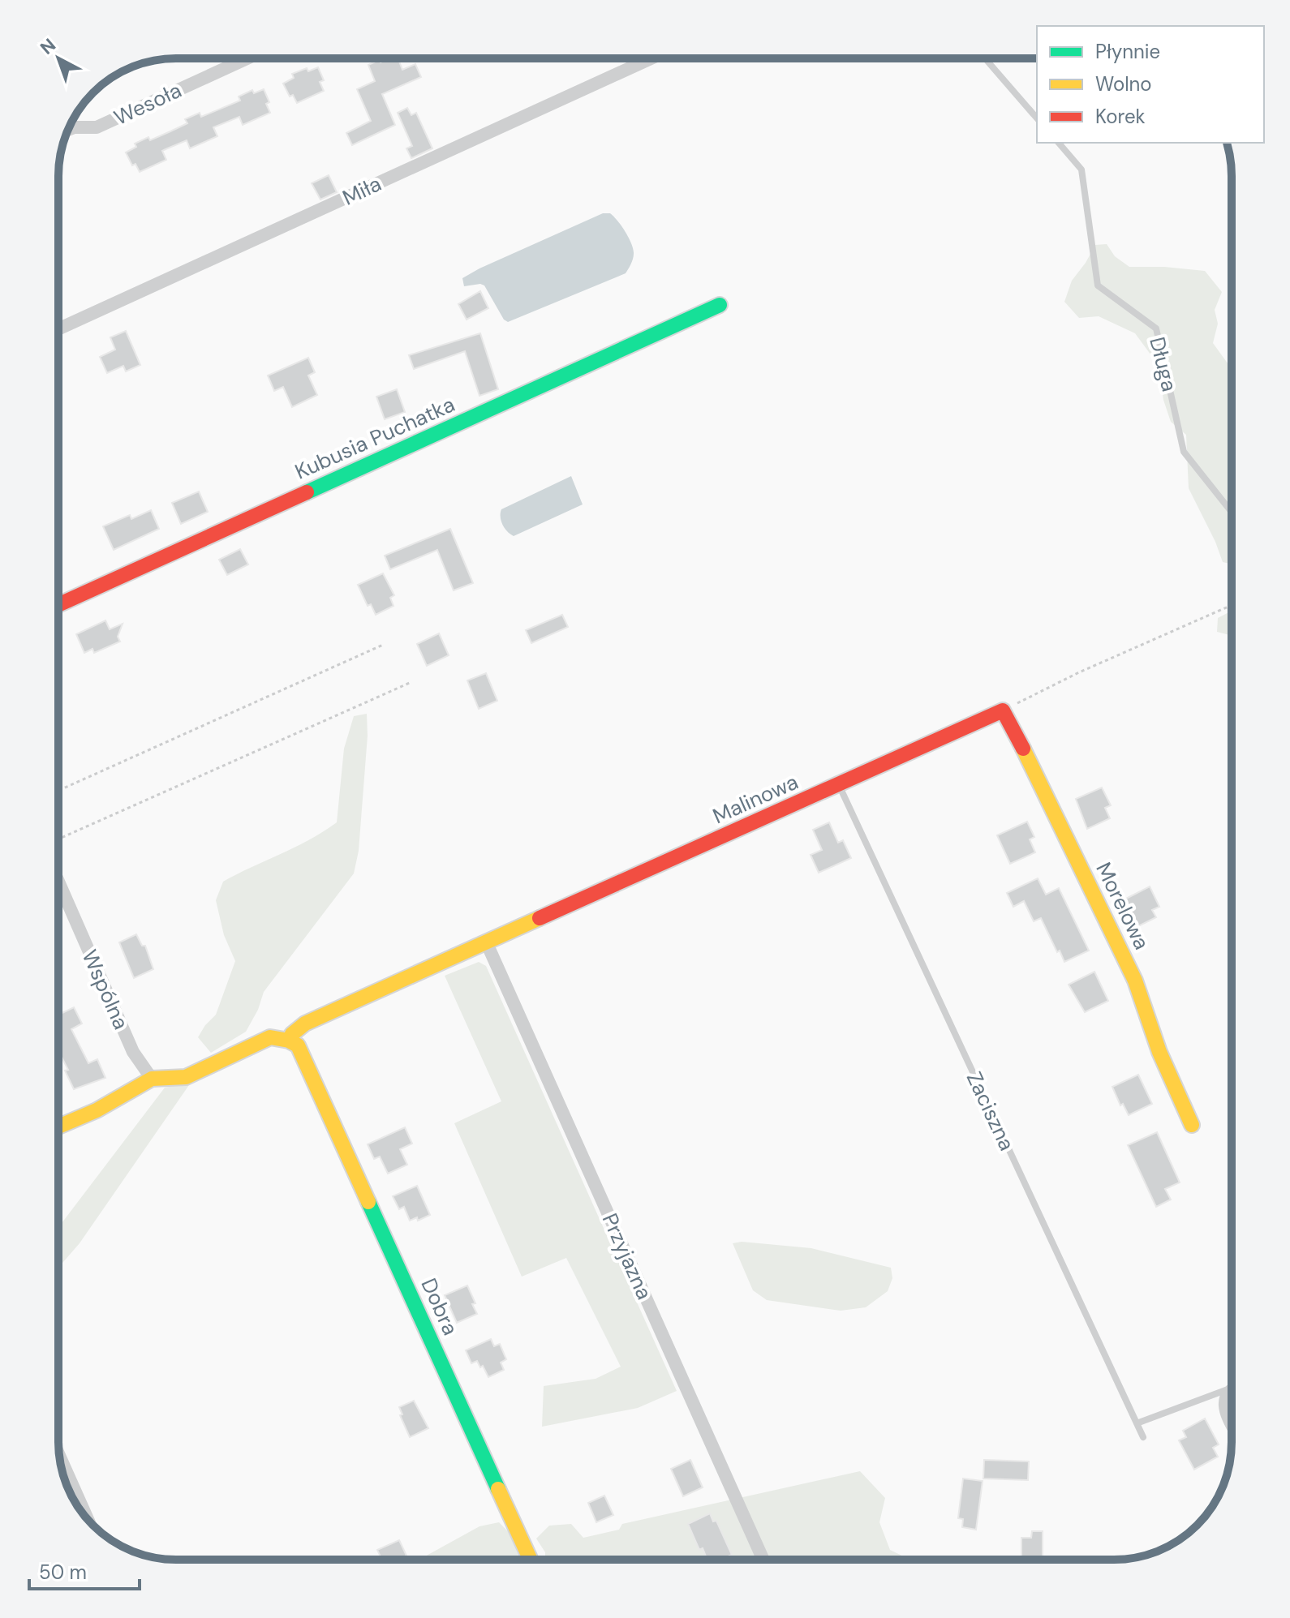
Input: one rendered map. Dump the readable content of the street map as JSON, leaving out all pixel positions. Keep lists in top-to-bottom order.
{
  "streets": {
    "street": [
      "Wesoła",
      "Miła",
      "Kubusia Puchatka",
      "Malinowa",
      "Morelowa",
      "Wspólna",
      "Przyjazna",
      "Dobra"
    ],
    "lane": ["Długa", "Zaciszna"]
  },
  "crossings": [
    ["Malinowa", "Morelowa"],
    ["Malinowa", "Zaciszna"],
    ["Malinowa", "Przyjazna"],
    ["Malinowa", "Dobra"]
  ],
  "legend": ["Płynnie", "Wolno", "Korek"],
  "scale_bar": "50 m",
  "north": "top left"
}
